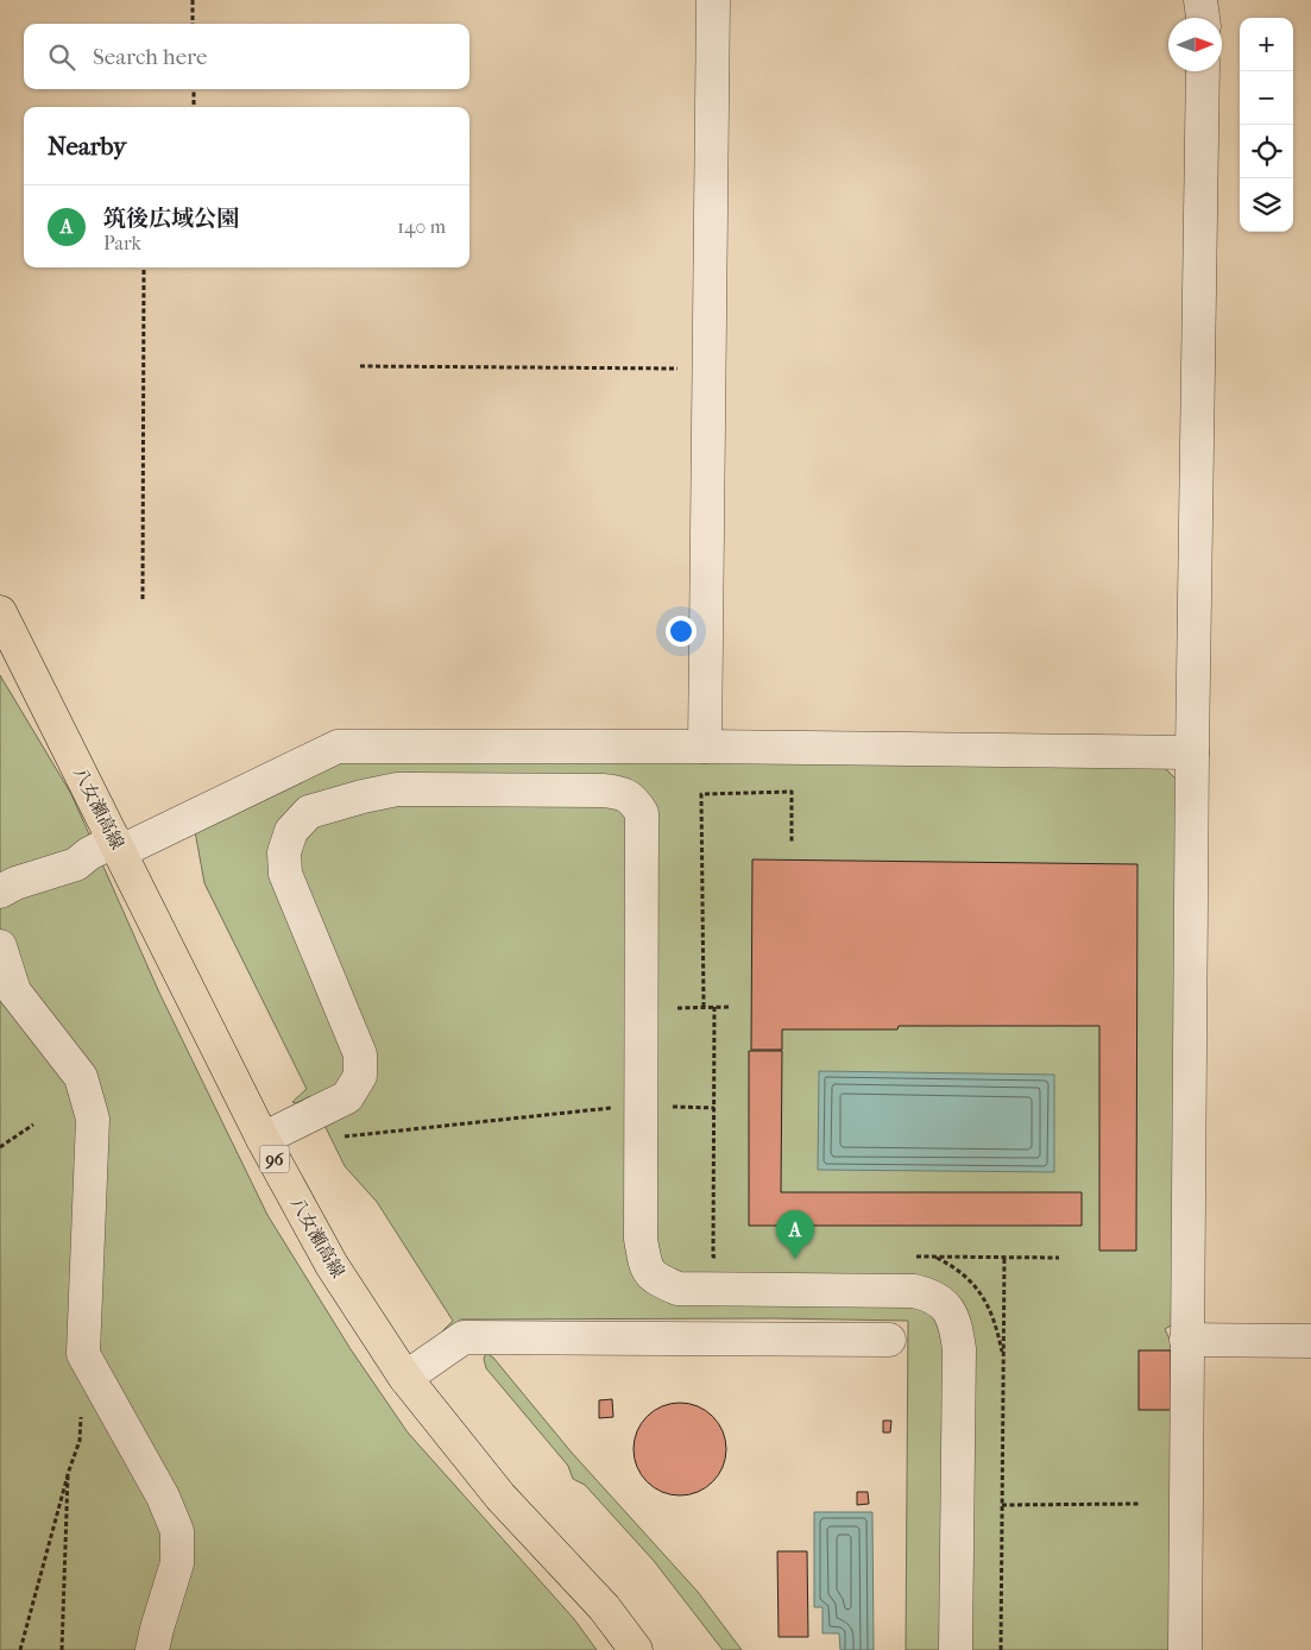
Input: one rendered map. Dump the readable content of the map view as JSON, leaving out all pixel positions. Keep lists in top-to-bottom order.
{
  "streets": {
    "main road": ["八女瀬高線", "96"]
  },
  "north": "right",
  "page": {
    "map_buttons": ["+", "−"],
    "search": "Search here",
    "heading": "Nearby",
    "list": [
      {
        "mark": "A",
        "name": "筑後広域公園",
        "note": "Park",
        "value": "140 m"
      }
    ],
    "pins": "A"
  }
}
